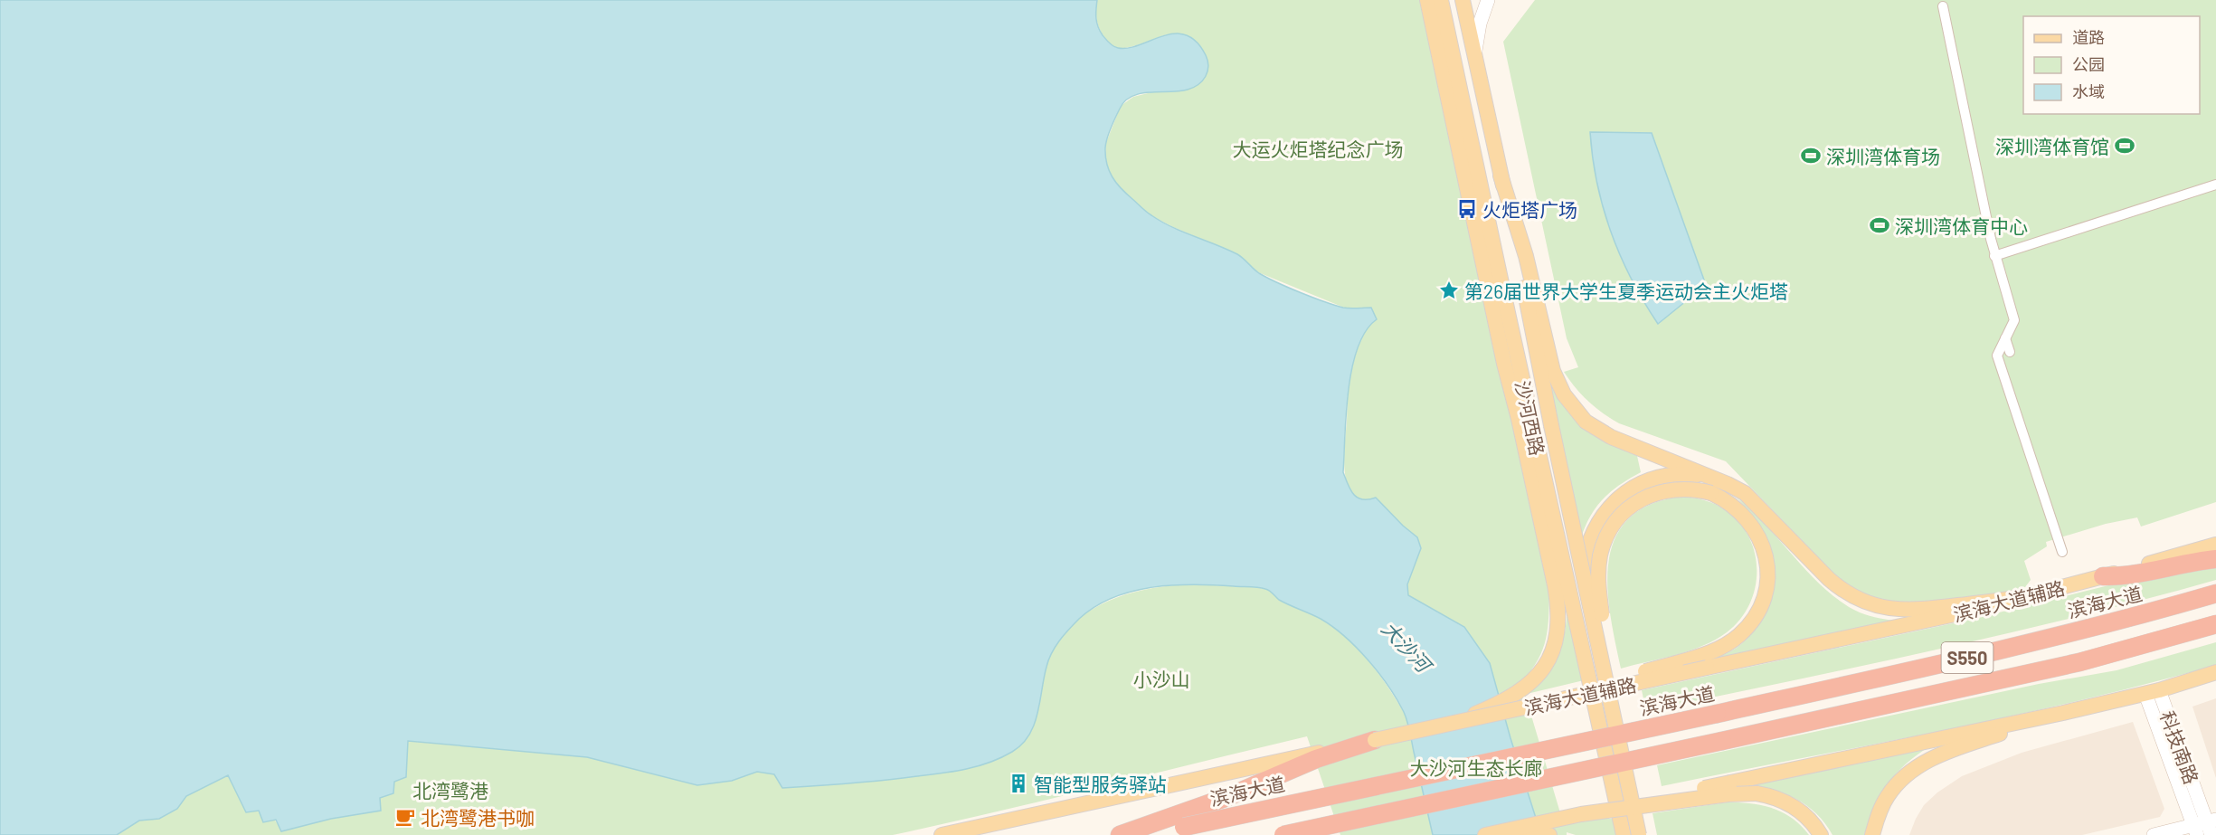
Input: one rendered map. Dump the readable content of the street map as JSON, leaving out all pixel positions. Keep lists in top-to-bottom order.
{
  "streets": {
    "highway": ["滨海大道", "S550"],
    "main road": ["沙河西路", "滨海大道辅路", "科技南路"]
  },
  "water": ["大沙河"],
  "parks": [
    "大运火炬塔纪念广场",
    "小沙山",
    "大沙河生态长廊",
    "北湾鹭港"
  ],
  "places": {
    "sports": ["深圳湾体育馆", "深圳湾体育场", "深圳湾体育中心"],
    "bus stop": ["火炬塔广场"],
    "place": ["第26届世界大学生夏季运动会主火炬塔"],
    "building": ["智能型服务驿站"],
    "cafe": ["北湾鹭港书咖"]
  },
  "legend": ["道路", "公园", "水域"]
}
